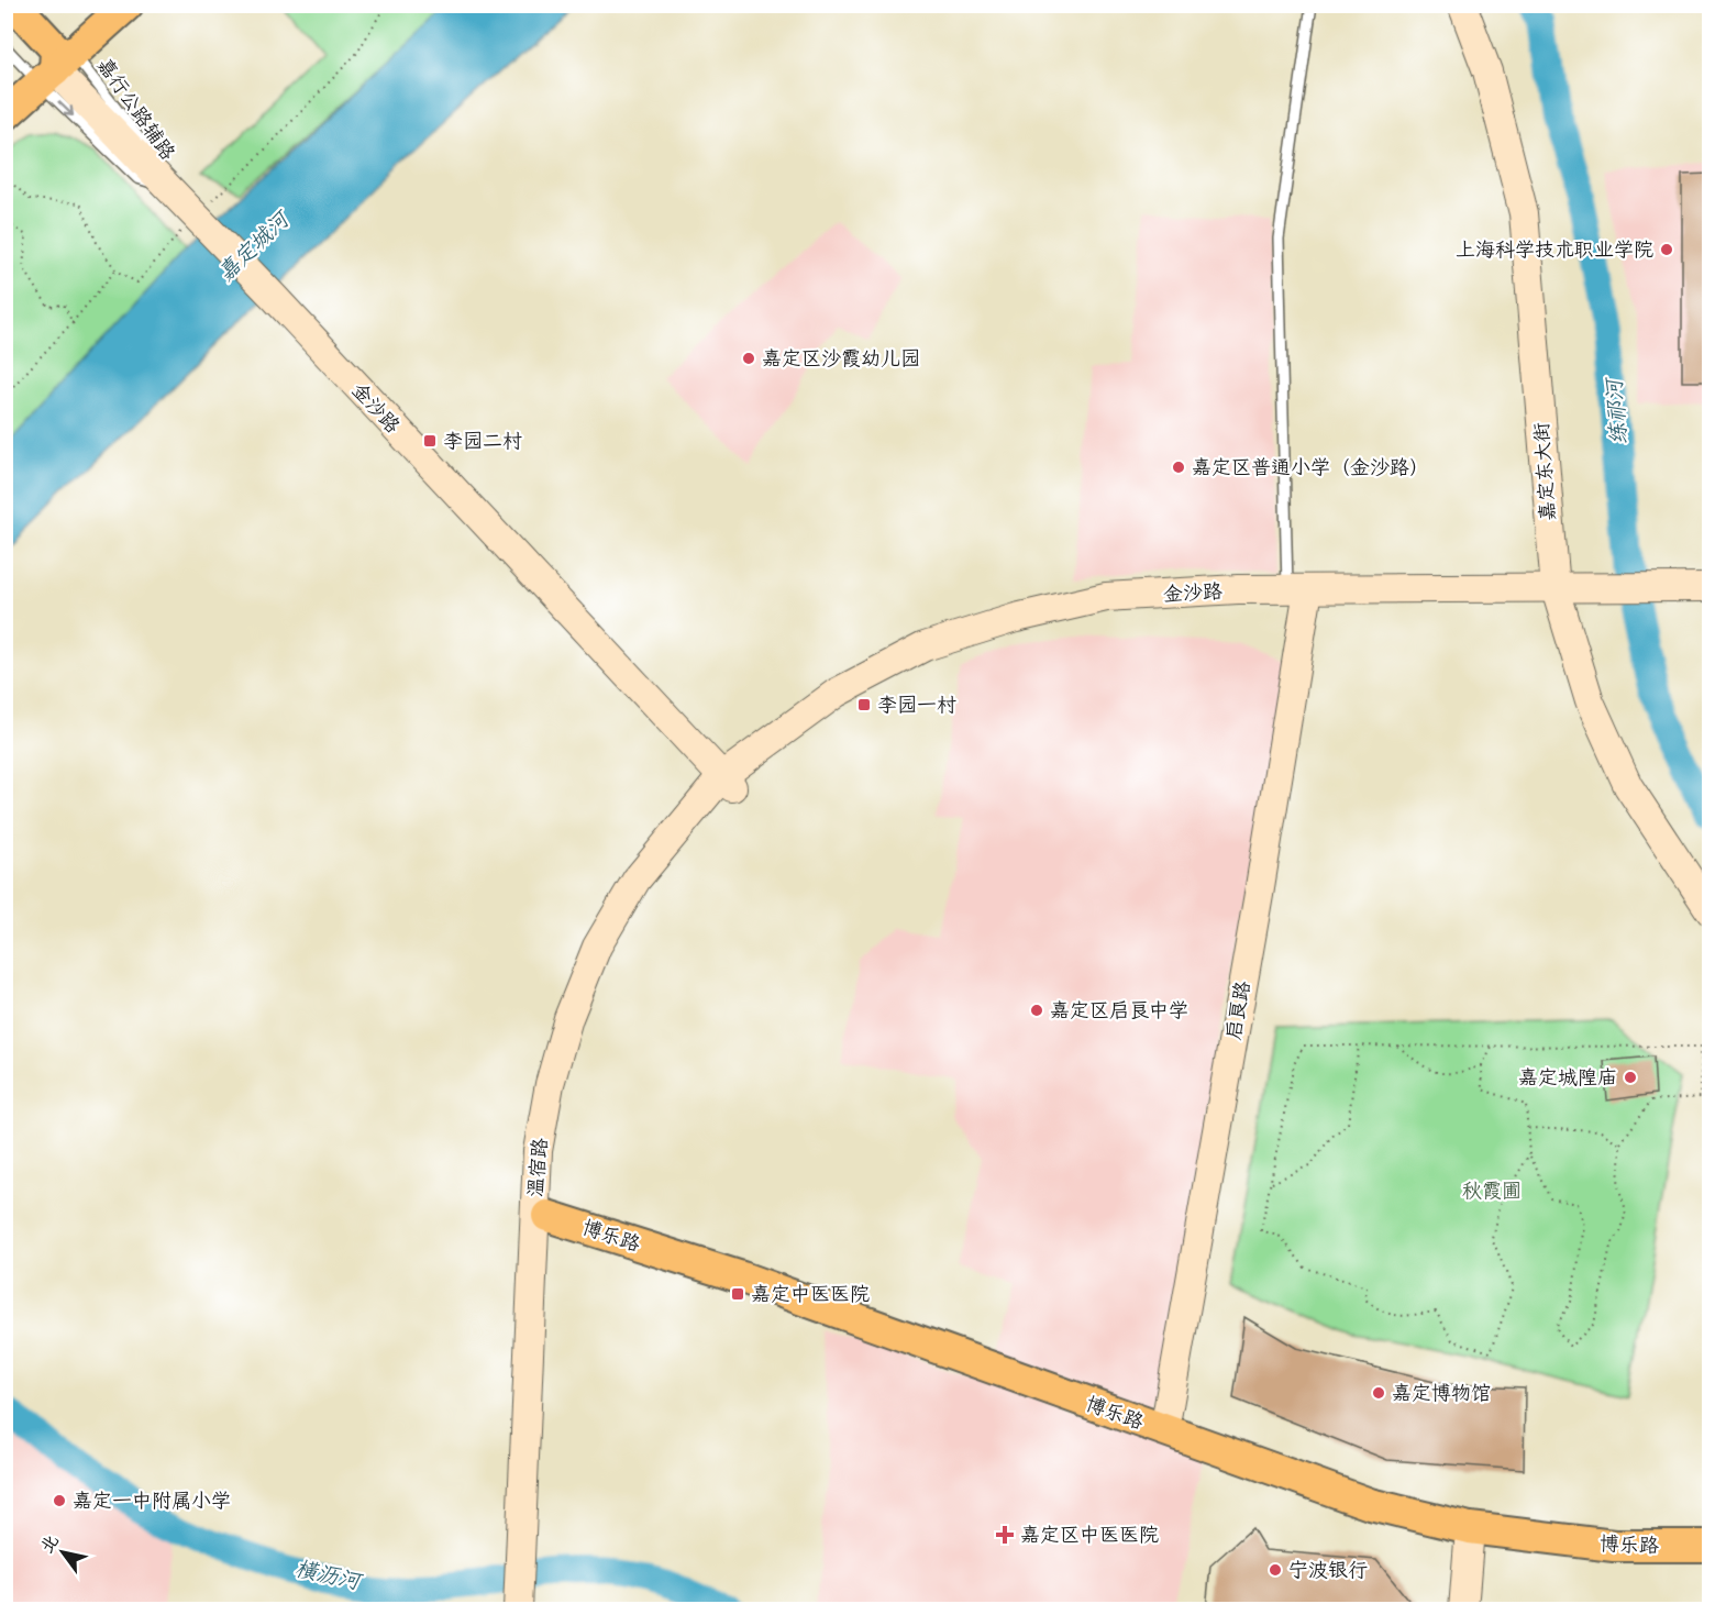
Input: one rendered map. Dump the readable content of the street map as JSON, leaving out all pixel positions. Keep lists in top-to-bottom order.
{
  "streets": {
    "main road": ["博乐路"],
    "street": ["金沙路", "嘉定东大街", "启良路"]
  },
  "crossings": [
    ["金沙路", "嘉定东大街"],
    ["金沙路", "启良路"],
    ["启良路", "博乐路"]
  ],
  "water": ["嘉定城河", "练祁河", "横沥河"],
  "parks": ["秋霞圃"],
  "places": {
    "other": [
      "上海科学技术职业学院",
      "嘉定区沙霞幼儿园",
      "嘉定区普通小学（金沙路）",
      "嘉定区启良中学",
      "嘉定城隍庙",
      "嘉定博物馆",
      "嘉定一中附属小学",
      "宁波银行"
    ],
    "transit": ["李园二村", "李园一村", "嘉定中医医院"],
    "health": ["嘉定区中医医院"]
  },
  "north": "top left"
}
